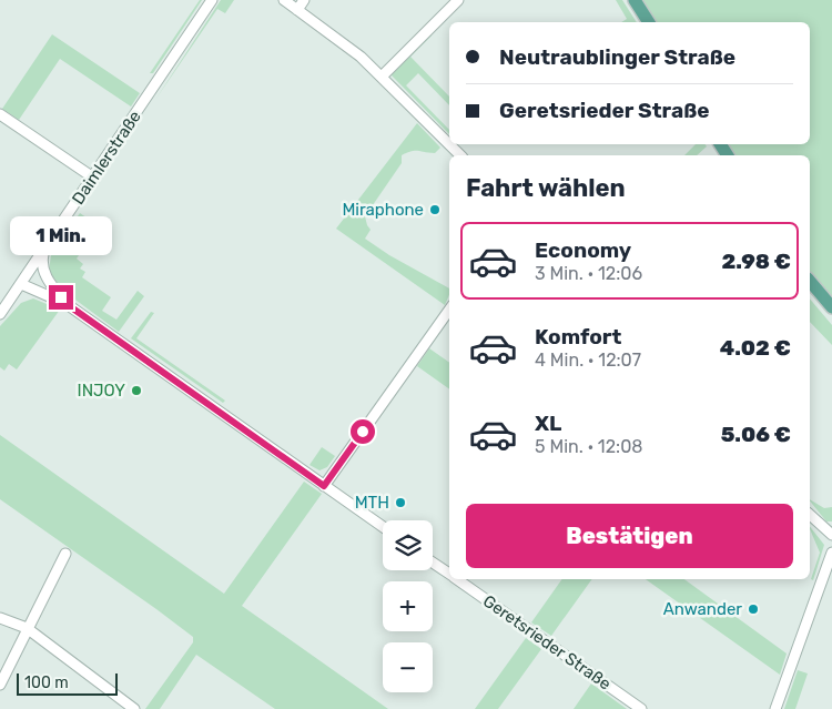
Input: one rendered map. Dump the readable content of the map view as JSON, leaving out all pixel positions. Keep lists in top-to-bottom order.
{
  "streets": {
    "street": ["Daimlerstraße", "Geretsrieder Straße"]
  },
  "places": [
    "Miraphone",
    "INJOY",
    "MTH",
    "Anwander"
  ],
  "scale_bar": "100 m",
  "page": {
    "banner": ["Neutraublinger Straße", "Geretsrieder Straße"],
    "heading": "Fahrt wählen",
    "bubble": "1 Min.",
    "list": [
      {
        "name": "Economy",
        "note": "3 Min. · 12:06",
        "value": "2.98 €"
      },
      {
        "name": "Komfort",
        "note": "4 Min. · 12:07",
        "value": "4.02 €"
      },
      {
        "name": "XL",
        "note": "5 Min. · 12:08",
        "value": "5.06 €"
      }
    ],
    "buttons": "Bestätigen",
    "map_buttons": ["+", "−"],
    "scale": "100 m"
  }
}
